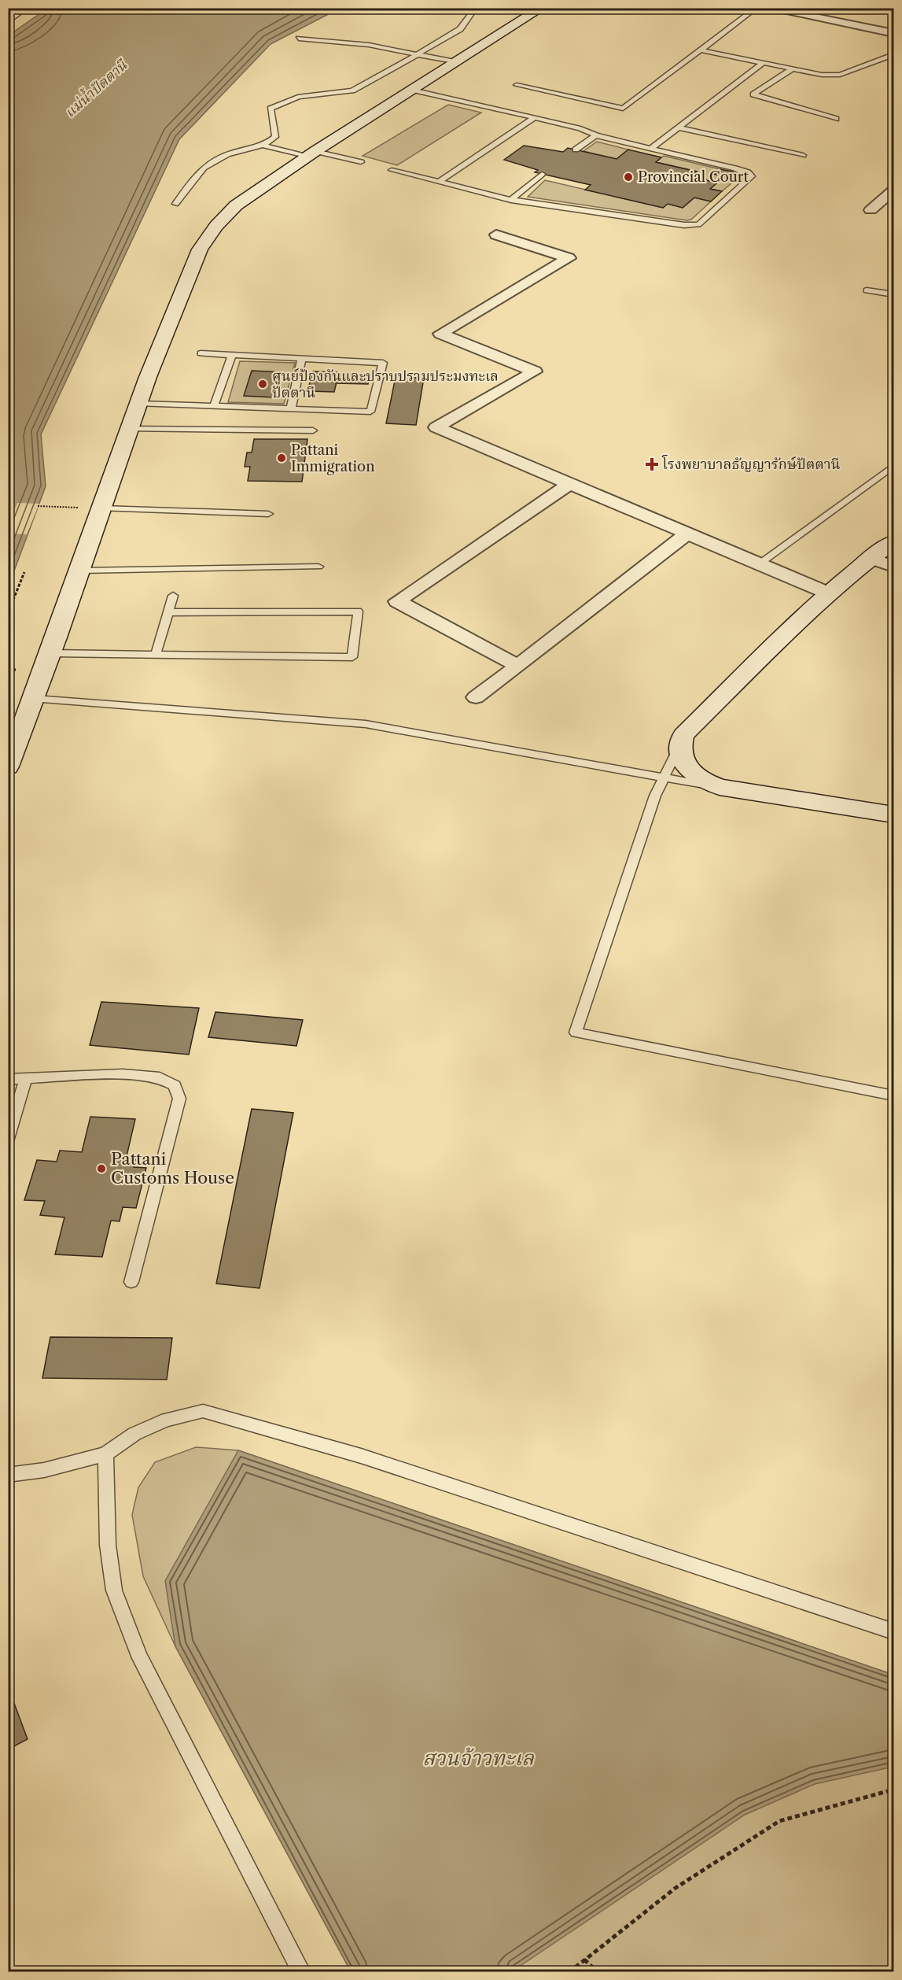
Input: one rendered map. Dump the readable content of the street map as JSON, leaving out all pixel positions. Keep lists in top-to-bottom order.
{
  "water": ["แม่น้ำปัตตานี"],
  "parks": ["สวนจ้าวทะเล"],
  "places": {
    "other": [
      "Provincial Court",
      "ศูนย์ป้องกันและปราบปรามประมงทะเล ปัตตานี",
      "Pattani Immigration",
      "Pattani Customs House"
    ],
    "health": ["โรงพยาบาลธัญญารักษ์ปัตตานี"]
  }
}
